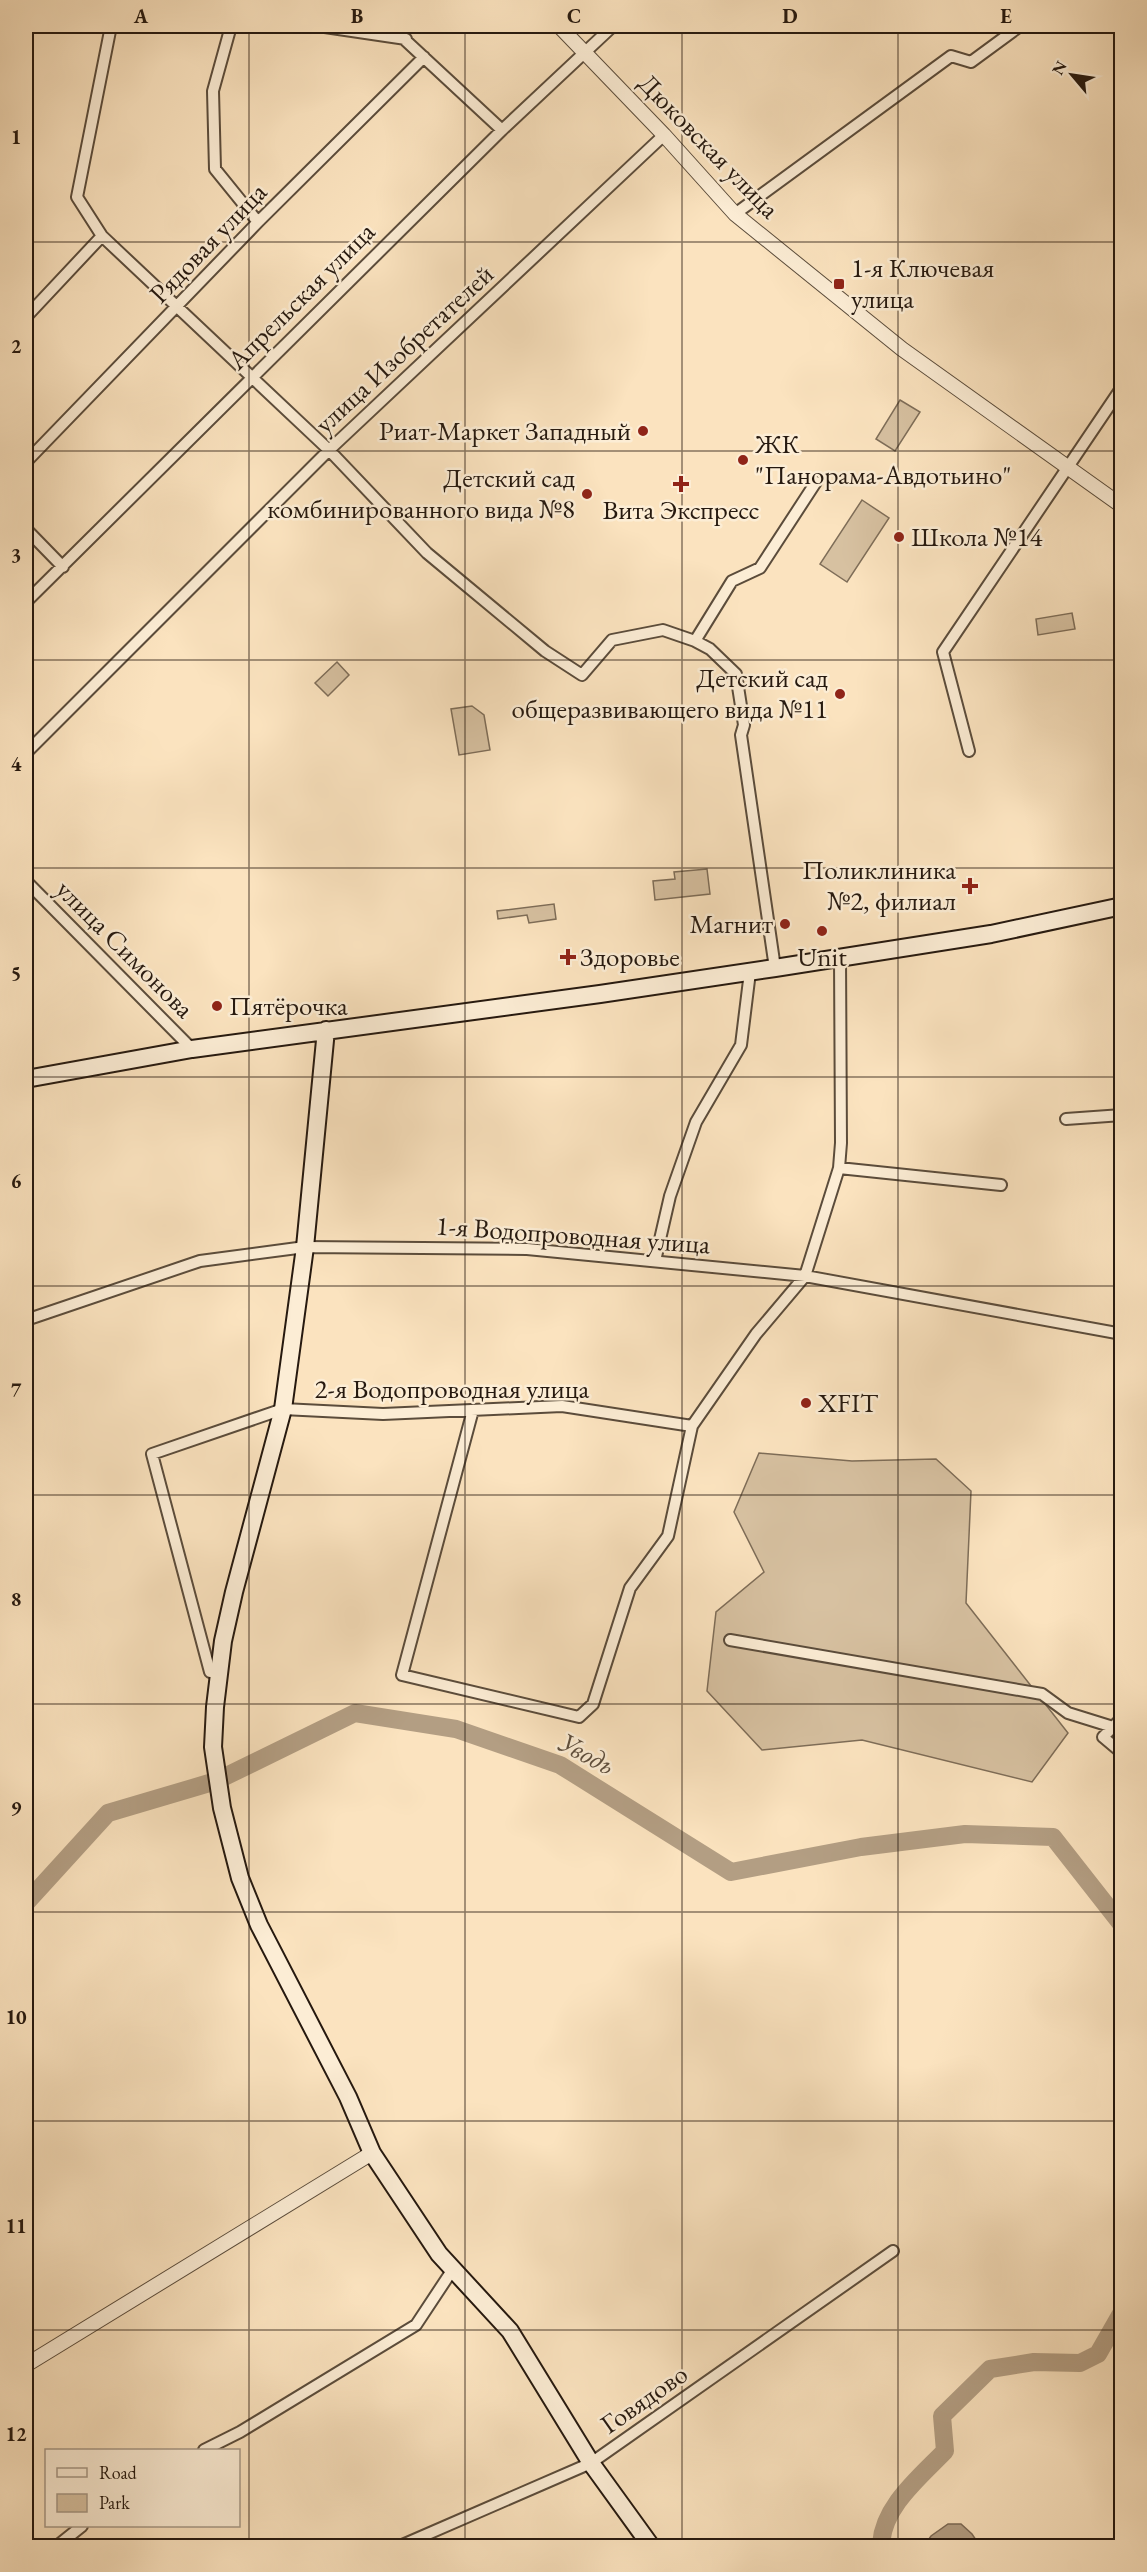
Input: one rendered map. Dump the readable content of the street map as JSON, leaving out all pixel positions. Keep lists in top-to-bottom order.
{
  "streets": {
    "street": [
      "Дюковская улица",
      "Рядовая улица",
      "Апрельская улица",
      "улица Изобретателей",
      "улица Симонова",
      "1-я Водопроводная улица",
      "2-я Водопроводная улица",
      "Говядово"
    ]
  },
  "crossings": [
    ["Дюковская улица", "Апрельская улица"],
    ["Дюковская улица", "улица Изобретателей"]
  ],
  "water": ["Уводь"],
  "places": {
    "transit": ["1-я Ключевая улица"],
    "other": [
      "Риат-Маркет Западный",
      "ЖК \"Панорама-Авдотьино\"",
      "Детский сад комбинированного вида №8",
      "Школа №14",
      "Детский сад общеразвивающего вида №11",
      "Магнит",
      "Unit",
      "Пятёрочка",
      "XFIT"
    ],
    "health": ["Вита Экспресс", "Поликлиника №2, филиал", "Здоровье"]
  },
  "legend": ["Road", "Park"],
  "north": "top left",
  "grid": {
    "columns": [
      "A",
      "B",
      "C",
      "D",
      "E"
    ],
    "rows": [
      "1",
      "2",
      "3",
      "4",
      "5",
      "6",
      "7",
      "8",
      "9",
      "10",
      "11",
      "12"
    ]
  }
}
